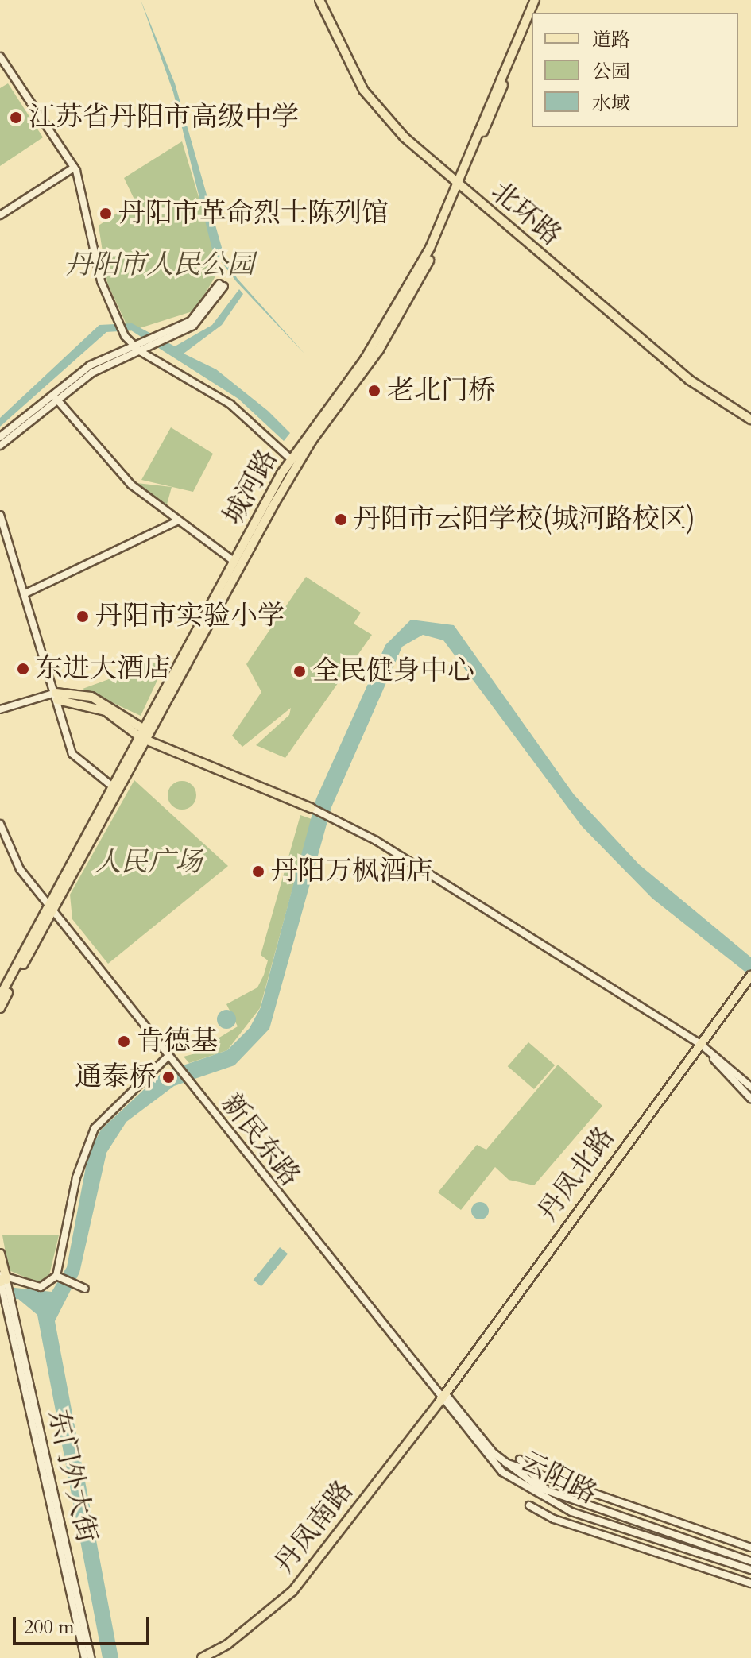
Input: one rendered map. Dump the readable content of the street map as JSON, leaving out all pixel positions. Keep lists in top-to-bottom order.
{
  "streets": {
    "main road": [
      "北环路",
      "城河路",
      "丹凤北路",
      "丹凤南路"
    ],
    "street": ["新民东路", "东门外大街", "云阳路"]
  },
  "crossings": [
    ["北环路", "城河路"],
    ["城河路", "新民东路"],
    ["新民东路", "丹凤北路"],
    ["新民东路", "云阳路"],
    ["新民东路", "丹凤南路"],
    ["丹凤北路", "云阳路"],
    ["丹凤北路", "丹凤南路"],
    ["云阳路", "丹凤南路"]
  ],
  "parks": ["丹阳市人民公园", "人民广场"],
  "places": [
    "江苏省丹阳市高级中学",
    "丹阳市革命烈士陈列馆",
    "老北门桥",
    "丹阳市云阳学校(城河路校区)",
    "丹阳市实验小学",
    "东进大酒店",
    "全民健身中心",
    "丹阳万枫酒店",
    "肯德基",
    "通泰桥"
  ],
  "legend": ["道路", "公园", "水域"],
  "scale_bar": "200 m"
}
